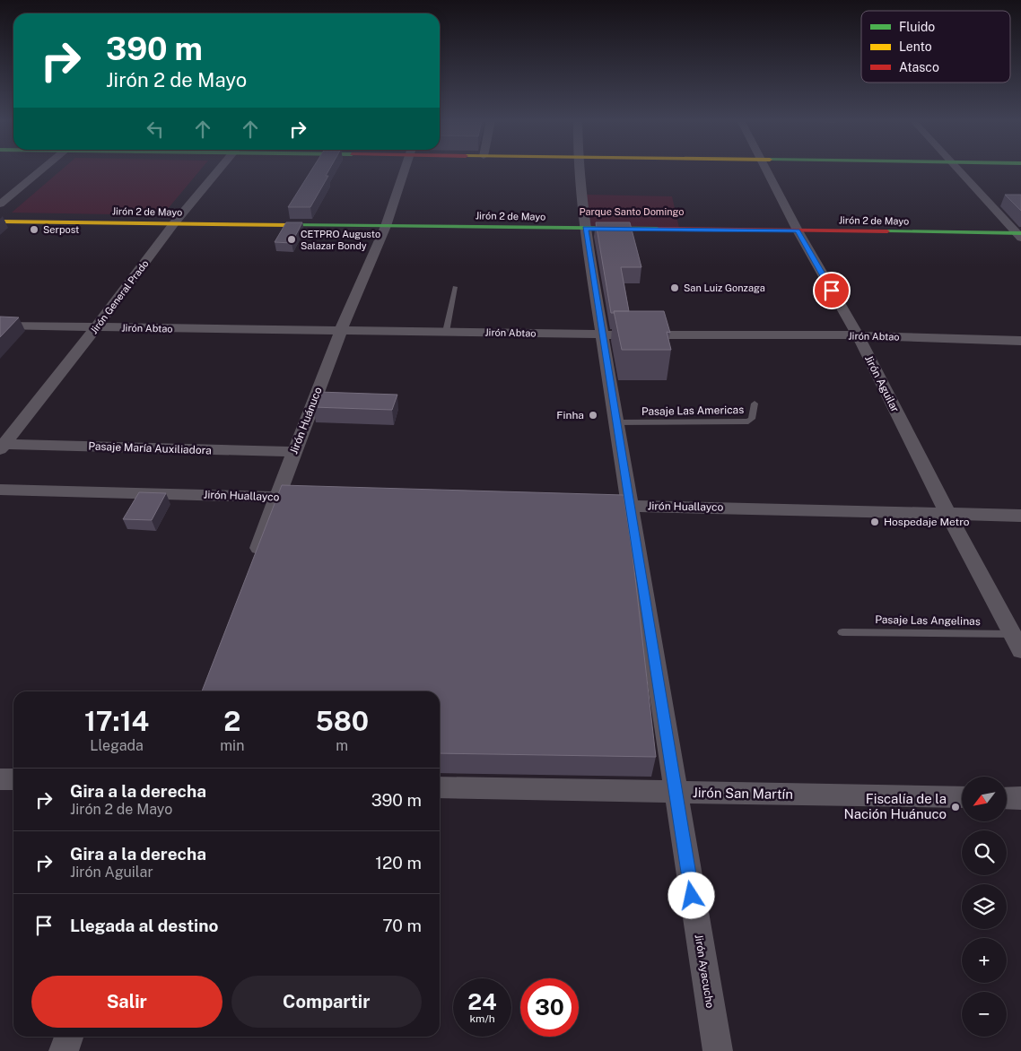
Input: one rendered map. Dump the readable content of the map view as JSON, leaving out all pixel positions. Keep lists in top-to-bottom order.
{
  "streets": {
    "street": [
      "Jirón 2 de Mayo",
      "Jirón General Prado",
      "Jirón Abtao",
      "Jirón Aguilar",
      "Jirón Huánuco",
      "Pasaje María Auxiliadora",
      "Jirón Huallayco",
      "Jirón San Martín",
      "Jirón Ayacucho"
    ],
    "lane": ["Pasaje Las Americas", "Pasaje Las Angelinas"]
  },
  "crossings": [
    ["Jirón 2 de Mayo", "Jirón General Prado"],
    ["Jirón 2 de Mayo", "Jirón Aguilar"],
    ["Jirón 2 de Mayo", "Jirón Huánuco"],
    ["Jirón 2 de Mayo", "Jirón Ayacucho"],
    ["Jirón General Prado", "Jirón Abtao"],
    ["Jirón General Prado", "Pasaje María Auxiliadora"],
    ["Jirón Abtao", "Jirón Aguilar"],
    ["Jirón Abtao", "Jirón Huánuco"],
    ["Jirón Abtao", "Jirón Ayacucho"],
    ["Jirón Aguilar", "Jirón Huallayco"],
    ["Jirón Aguilar", "Pasaje Las Angelinas"],
    ["Pasaje Las Americas", "Jirón Ayacucho"],
    ["Jirón Huánuco", "Pasaje María Auxiliadora"],
    ["Jirón Huánuco", "Jirón Huallayco"],
    ["Jirón Huallayco", "Jirón Ayacucho"],
    ["Jirón San Martín", "Jirón Ayacucho"]
  ],
  "parks": ["Parque Santo Domingo"],
  "places": [
    "Serpost",
    "CETPRO Augusto Salazar Bondy",
    "San Luiz Gonzaga",
    "Finha",
    "Hospedaje Metro",
    "Fiscalía de la Nación Huánuco"
  ],
  "legend": ["Fluido", "Lento", "Atasco"],
  "north": "bottom left",
  "page": {
    "turn": ["390 m", "Jirón 2 de Mayo"],
    "eta": [
      "17:14",
      "Llegada",
      "2",
      "min",
      "580",
      "m"
    ],
    "list": [
      {
        "name": "Gira a la derecha",
        "note": "Jirón 2 de Mayo",
        "value": "390 m"
      },
      {
        "name": "Gira a la derecha",
        "note": "Jirón Aguilar",
        "value": "120 m"
      },
      {
        "name": "Llegada al destino",
        "value": "70 m"
      }
    ],
    "map_buttons": ["+", "−"],
    "buttons": ["Salir", "Compartir"],
    "speed": "24 km/h",
    "limit": "30"
  }
}
